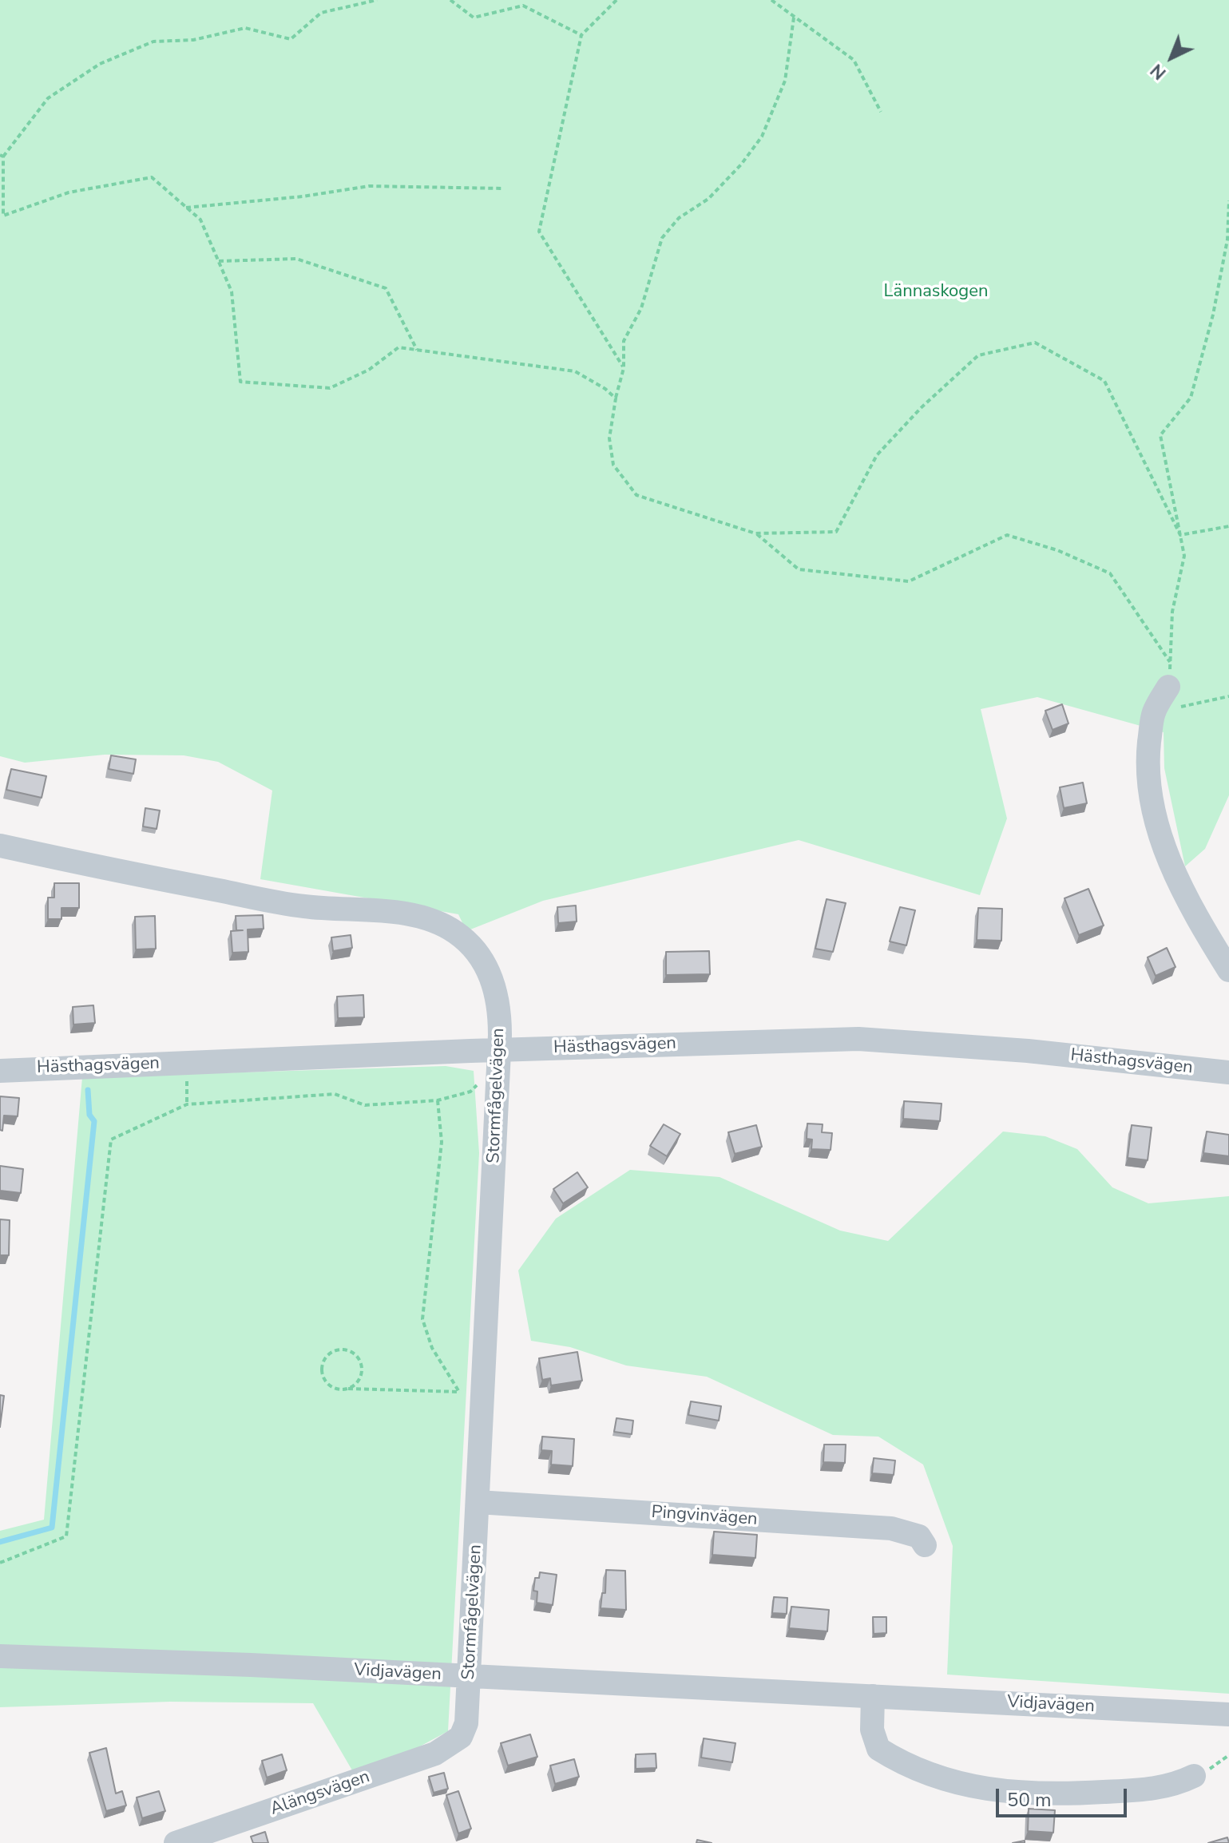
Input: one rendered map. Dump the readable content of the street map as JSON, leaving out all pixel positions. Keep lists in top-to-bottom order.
{
  "streets": {
    "street": [
      "Hästhagsvägen",
      "Stormfågelvägen",
      "Pingvinvägen",
      "Vidjavägen",
      "Alängsvägen"
    ]
  },
  "crossings": [
    ["Hästhagsvägen", "Stormfågelvägen"],
    ["Stormfågelvägen", "Pingvinvägen"],
    ["Stormfågelvägen", "Vidjavägen"],
    ["Stormfågelvägen", "Alängsvägen"]
  ],
  "parks": ["Lännaskogen"],
  "scale_bar": "50 m",
  "north": "bottom left"
}
